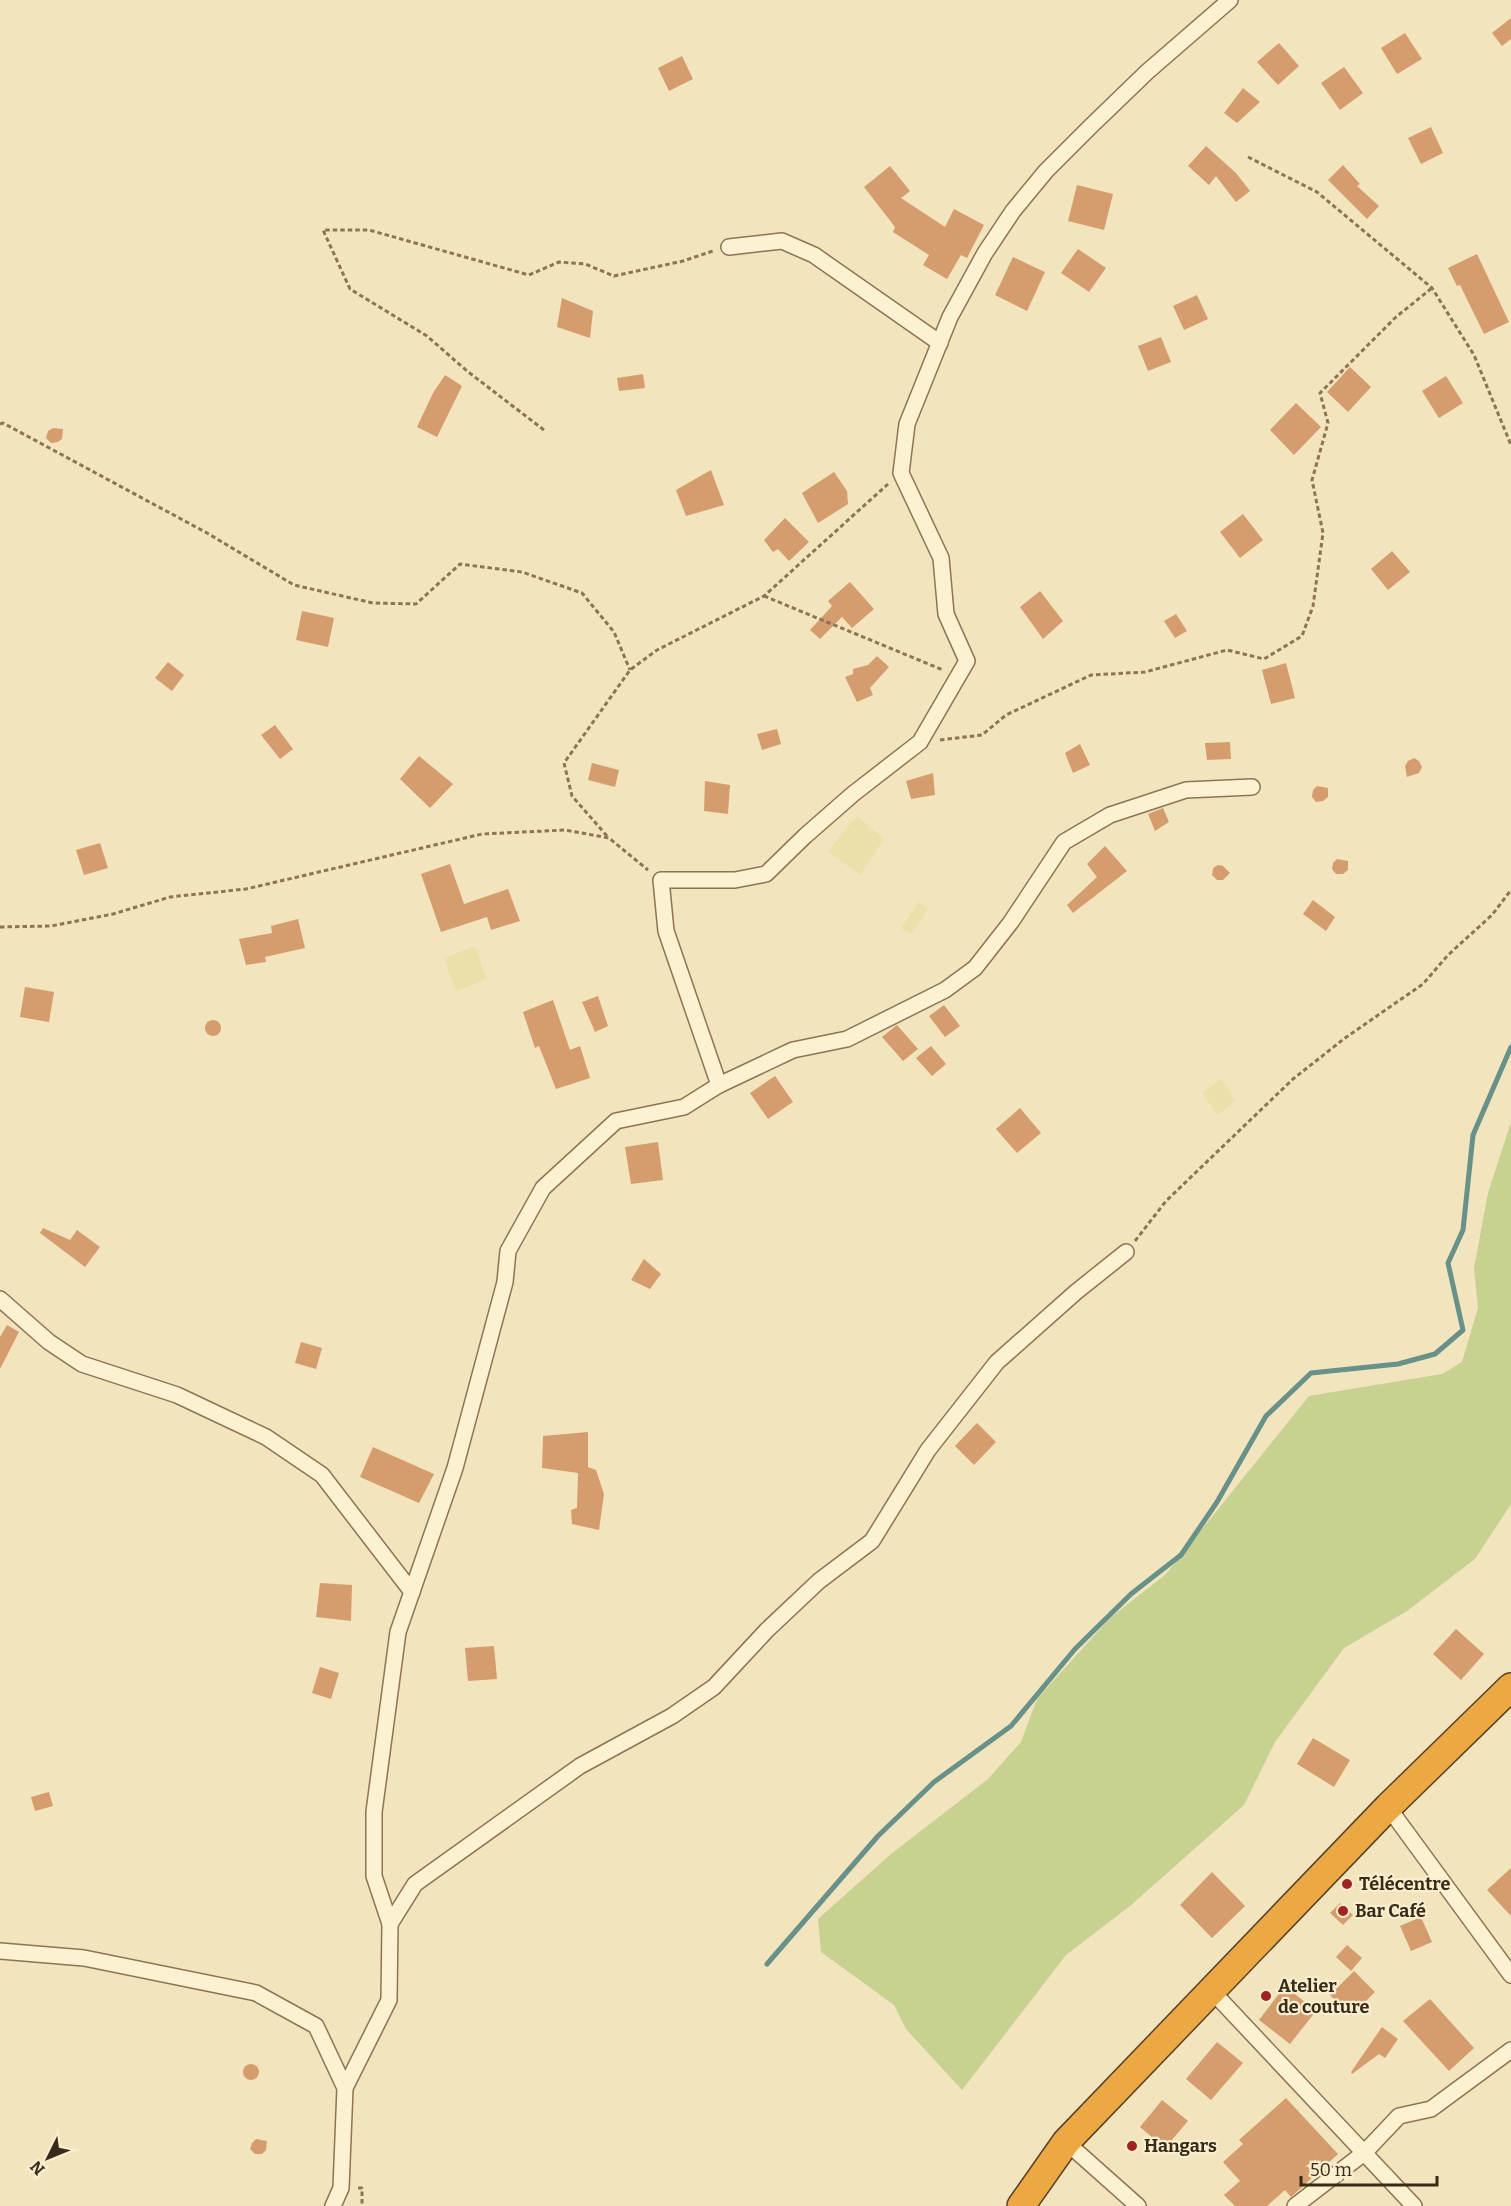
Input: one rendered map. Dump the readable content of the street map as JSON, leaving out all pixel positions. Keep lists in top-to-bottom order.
{
  "places": [
    "Télécentre",
    "Bar Café",
    "Atelier de couture",
    "Hangars"
  ],
  "scale_bar": "50 m",
  "north": "bottom left"
}
